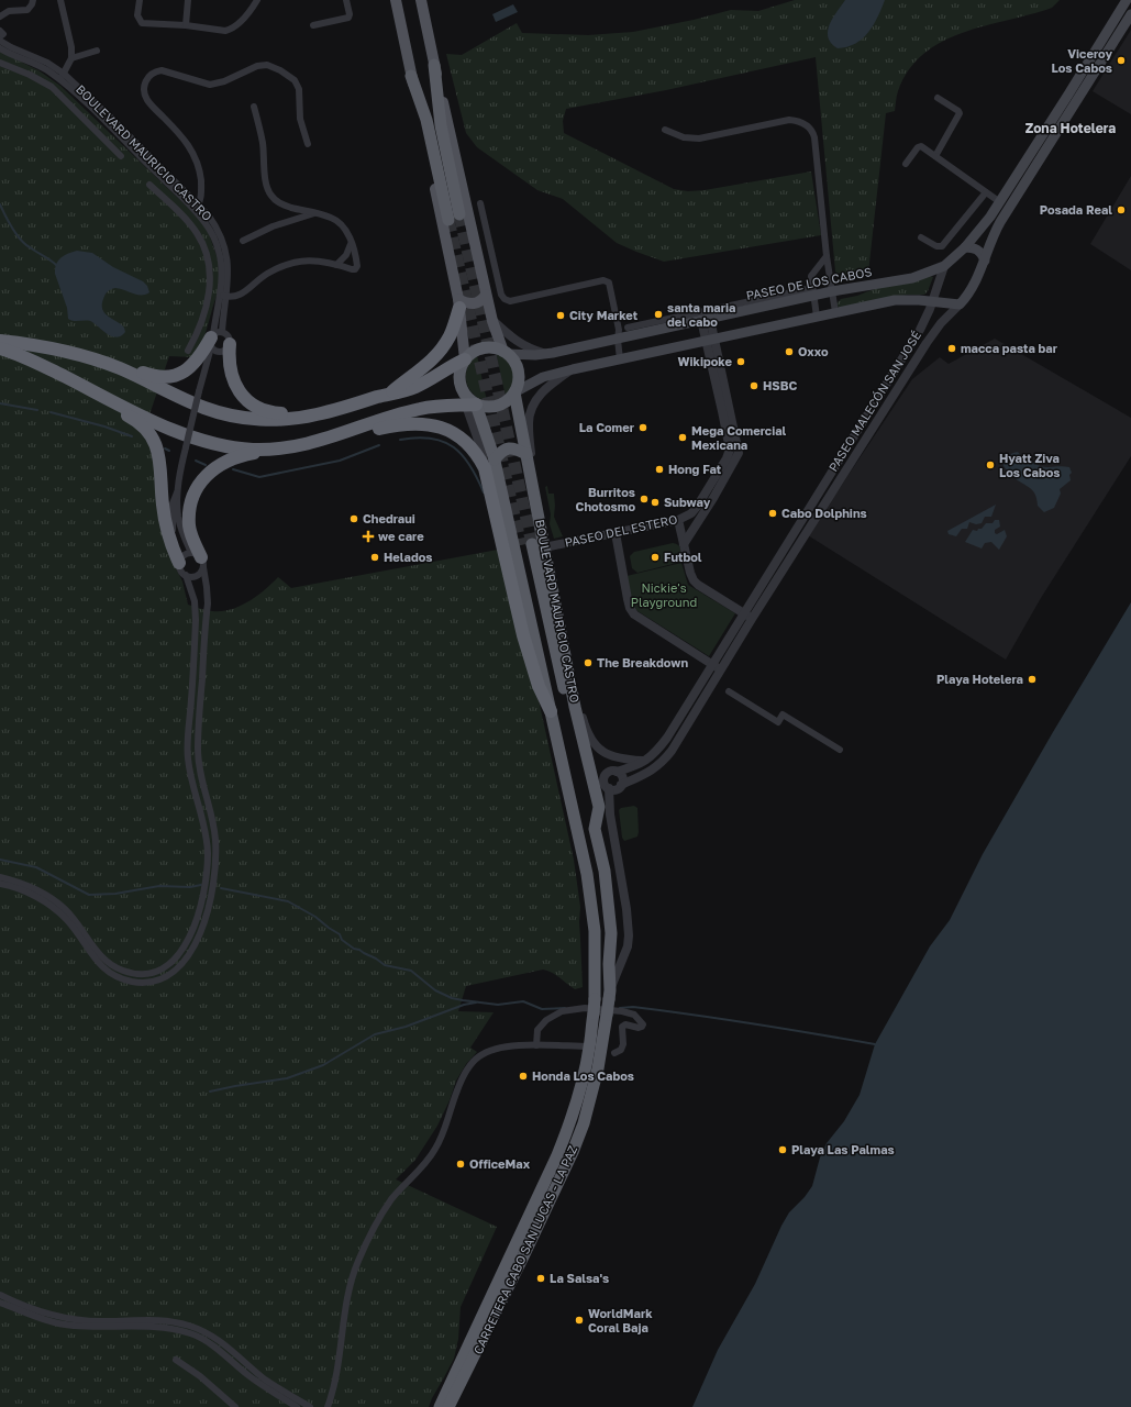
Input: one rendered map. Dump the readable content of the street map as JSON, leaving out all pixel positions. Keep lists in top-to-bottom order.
{
  "streets": {
    "highway": ["BOULEVARD MAURICIO CASTRO", "CARRETERA CABO SAN LUCAS - LA PAZ"],
    "main road": ["PASEO DE LOS CABOS", "PASEO MALECÓN SAN JOSÉ"],
    "street": ["PASEO DEL ESTERO"]
  },
  "crossings": [
    ["BOULEVARD MAURICIO CASTRO", "PASEO DE LOS CABOS"],
    ["BOULEVARD MAURICIO CASTRO", "CARRETERA CABO SAN LUCAS - LA PAZ"],
    ["PASEO DE LOS CABOS", "PASEO MALECÓN SAN JOSÉ"],
    ["PASEO DE LOS CABOS", "PASEO DEL ESTERO"]
  ],
  "districts": ["Zona Hotelera"],
  "parks": ["Nickie's Playground"],
  "places": {
    "other": [
      "Viceroy Los Cabos",
      "Posada Real",
      "santa maria del cabo",
      "City Market",
      "macca pasta bar",
      "Oxxo",
      "Wikipoke",
      "HSBC",
      "La Comer",
      "Mega Comercial Mexicana",
      "Hyatt Ziva Los Cabos",
      "Hong Fat",
      "Burritos Chotosmo",
      "Subway",
      "Cabo Dolphins",
      "Chedraui",
      "Helados",
      "Futbol",
      "The Breakdown",
      "Playa Hotelera",
      "Honda Los Cabos",
      "Playa Las Palmas",
      "OfficeMax",
      "La Salsa's",
      "WorldMark Coral Baja"
    ],
    "health": ["we care"]
  }
}
